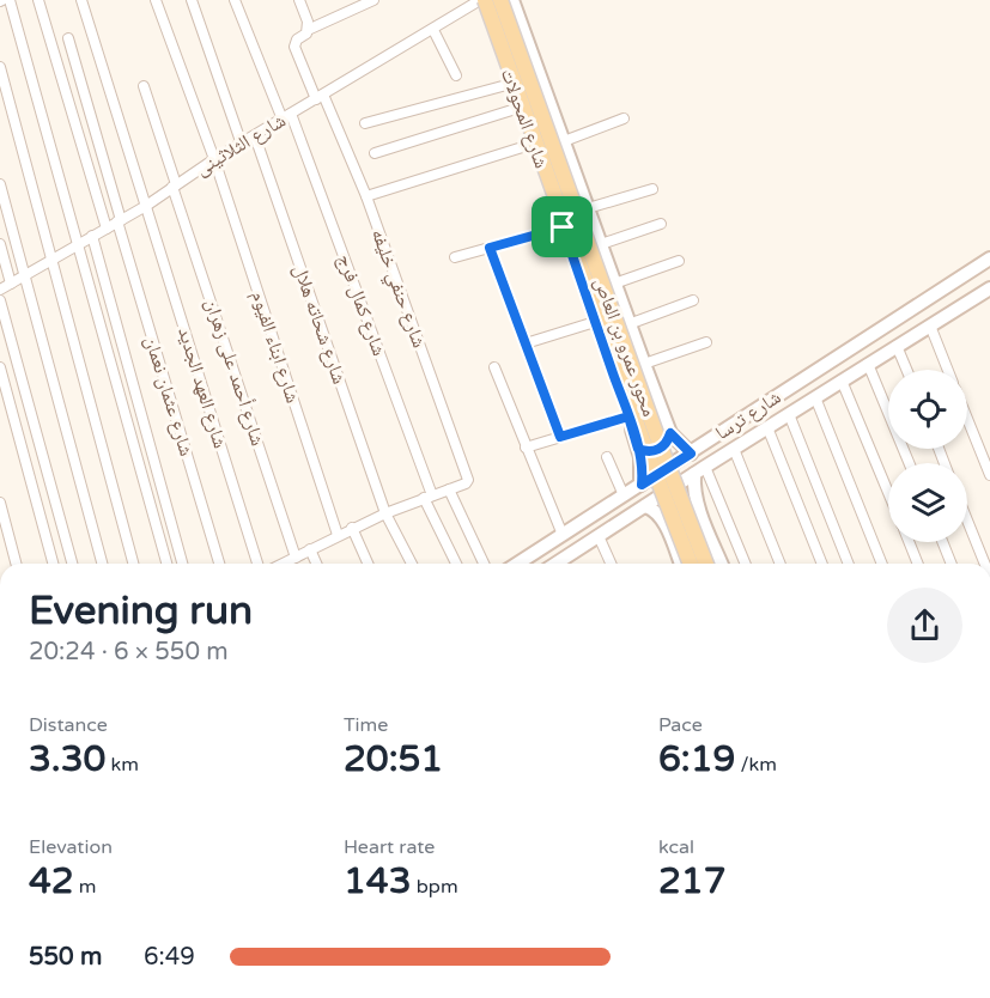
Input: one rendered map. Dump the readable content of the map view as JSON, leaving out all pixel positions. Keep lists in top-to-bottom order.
{
  "streets": {
    "main road": ["محور عمرو بن العاص"],
    "street": [
      "شارع المحولات",
      "شارع الثلاثينى",
      "شارع حنفي خليفه",
      "شارع كمال فرج",
      "شارع شحاته هلال",
      "شارع ابناء الفيوم",
      "شارع أحمد على زهران",
      "شارع العهد الجديد",
      "شارع عثمان نعمان",
      "شارع ترسا"
    ]
  },
  "crossings": [
    ["شارع المحولات", "شارع الثلاثينى"],
    ["شارع المحولات", "محور عمرو بن العاص"],
    ["شارع المحولات", "شارع ترسا"],
    ["شارع الثلاثينى", "شارع حنفي خليفه"],
    ["شارع الثلاثينى", "شارع كمال فرج"],
    ["شارع الثلاثينى", "شارع شحاته هلال"],
    ["شارع الثلاثينى", "شارع ابناء الفيوم"],
    ["شارع الثلاثينى", "محور عمرو بن العاص"],
    ["شارع الثلاثينى", "شارع أحمد على زهران"],
    ["شارع الثلاثينى", "شارع العهد الجديد"],
    ["شارع الثلاثينى", "شارع عثمان نعمان"]
  ],
  "page": {
    "heading": ["Evening run", "20:24 · 6 × 550 m"],
    "stats": [
      ["Distance", "3.30 km"],
      ["Time", "20:51"],
      ["Pace", "6:19 /km"],
      ["Elevation", "42 m"],
      ["Heart rate", "143 bpm"],
      ["kcal", "217"]
    ],
    "list": [
      {
        "name": "550 m",
        "note": "6:49"
      }
    ]
  }
}
